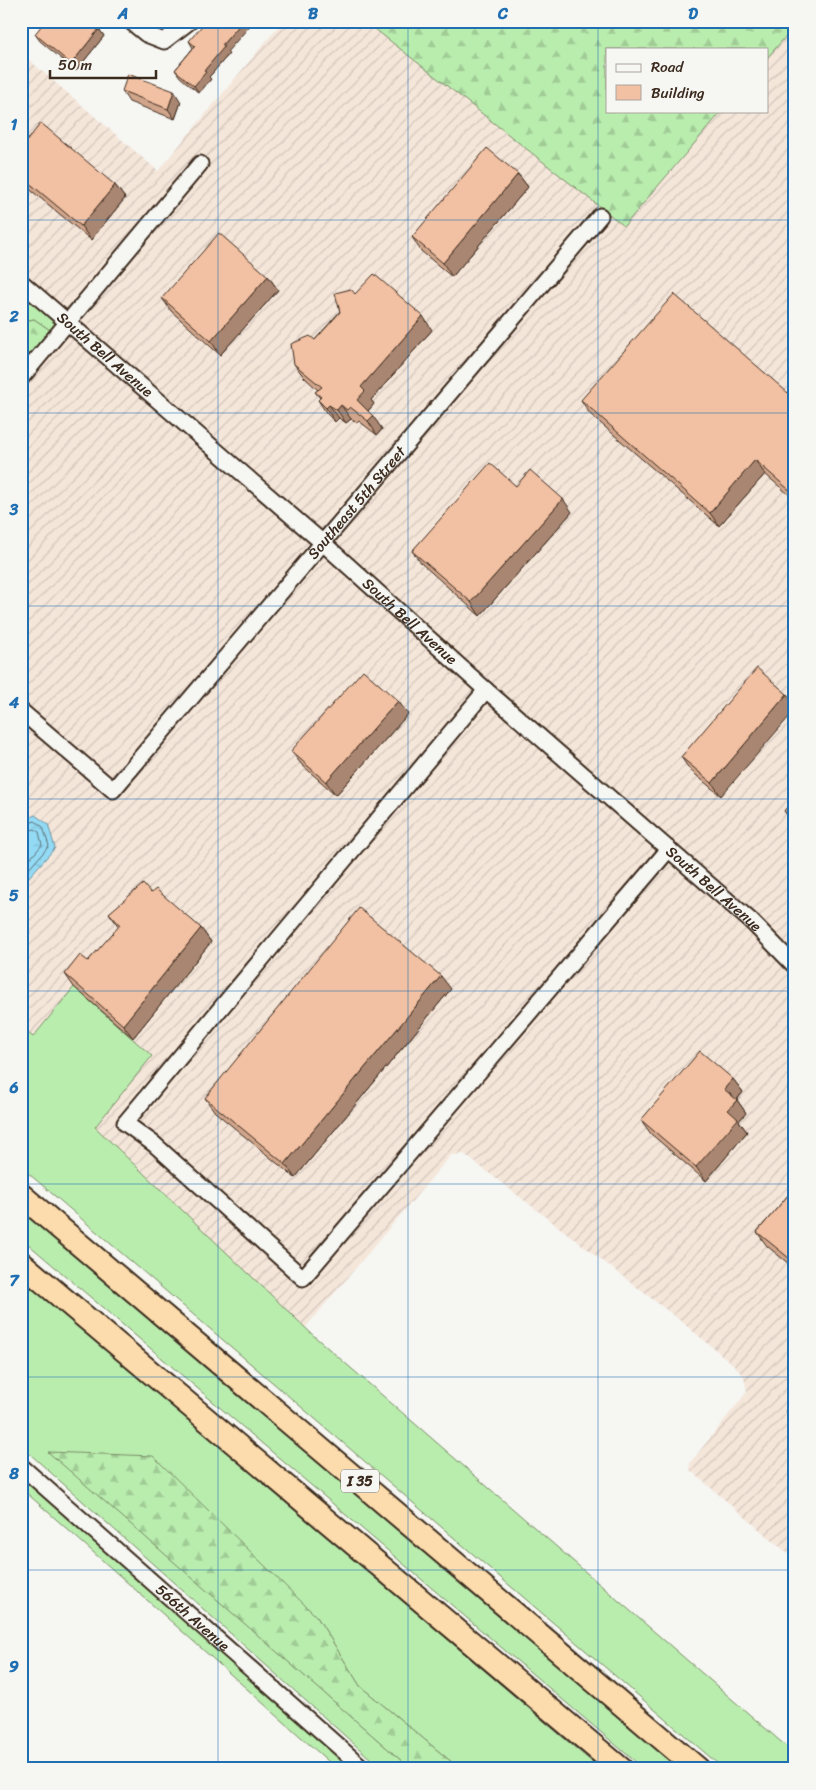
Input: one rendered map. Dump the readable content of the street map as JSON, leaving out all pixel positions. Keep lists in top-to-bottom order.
{
  "streets": {
    "highway": ["I 35"],
    "street": ["South Bell Avenue", "Southeast 5th Street", "566th Avenue"]
  },
  "crossings": [
    ["South Bell Avenue", "Southeast 5th Street"]
  ],
  "legend": ["Road", "Building"],
  "scale_bar": "50 m",
  "grid": {
    "columns": [
      "A",
      "B",
      "C",
      "D"
    ],
    "rows": [
      "1",
      "2",
      "3",
      "4",
      "5",
      "6",
      "7",
      "8",
      "9"
    ]
  }
}
